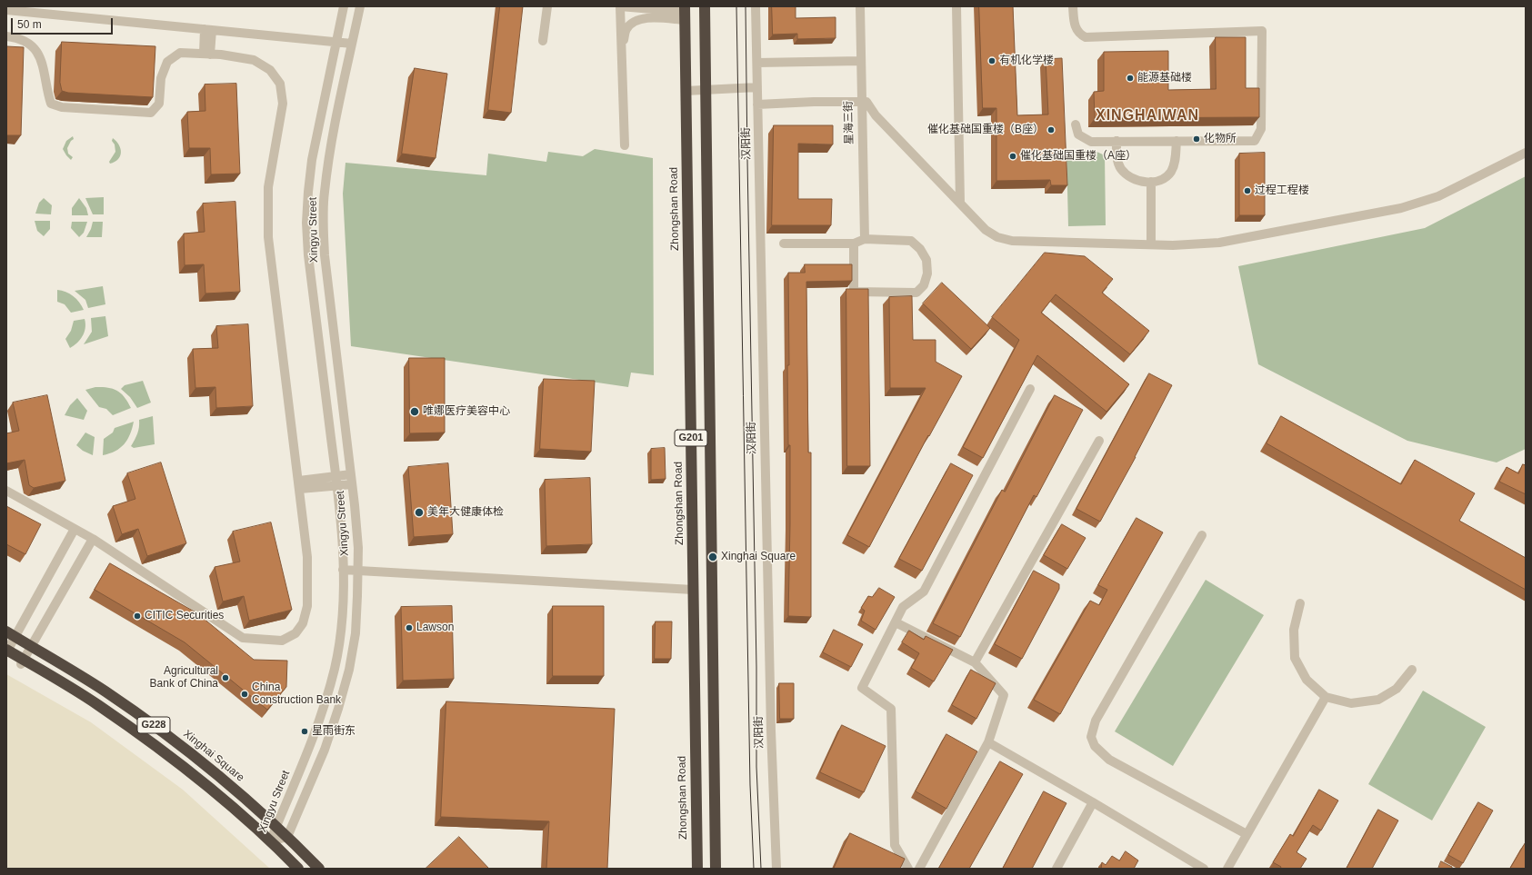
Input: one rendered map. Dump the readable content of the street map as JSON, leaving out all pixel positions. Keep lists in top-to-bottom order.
{
  "streets": {
    "highway": [
      "Zhongshan Road",
      "G201",
      "G228",
      "Xinghai Square"
    ],
    "street": ["星海三街", "汉阳街", "Xingyu Street"]
  },
  "crossings": [
    ["Xingyu Street", "G228"],
    ["Xingyu Street", "Xinghai Square"]
  ],
  "districts": ["XINGHAIWAN"],
  "places": [
    "有机化学楼",
    "能源基础楼",
    "催化基础国重楼（B座）",
    "化物所",
    "催化基础国重楼（A座）",
    "过程工程楼",
    "唯娜医疗美容中心",
    "美年大健康体检",
    "Xinghai Square",
    "CITIC Securities",
    "Lawson",
    "Agricultural Bank of China",
    "China Construction Bank",
    "星雨街东"
  ],
  "scale_bar": "50 m"
}
